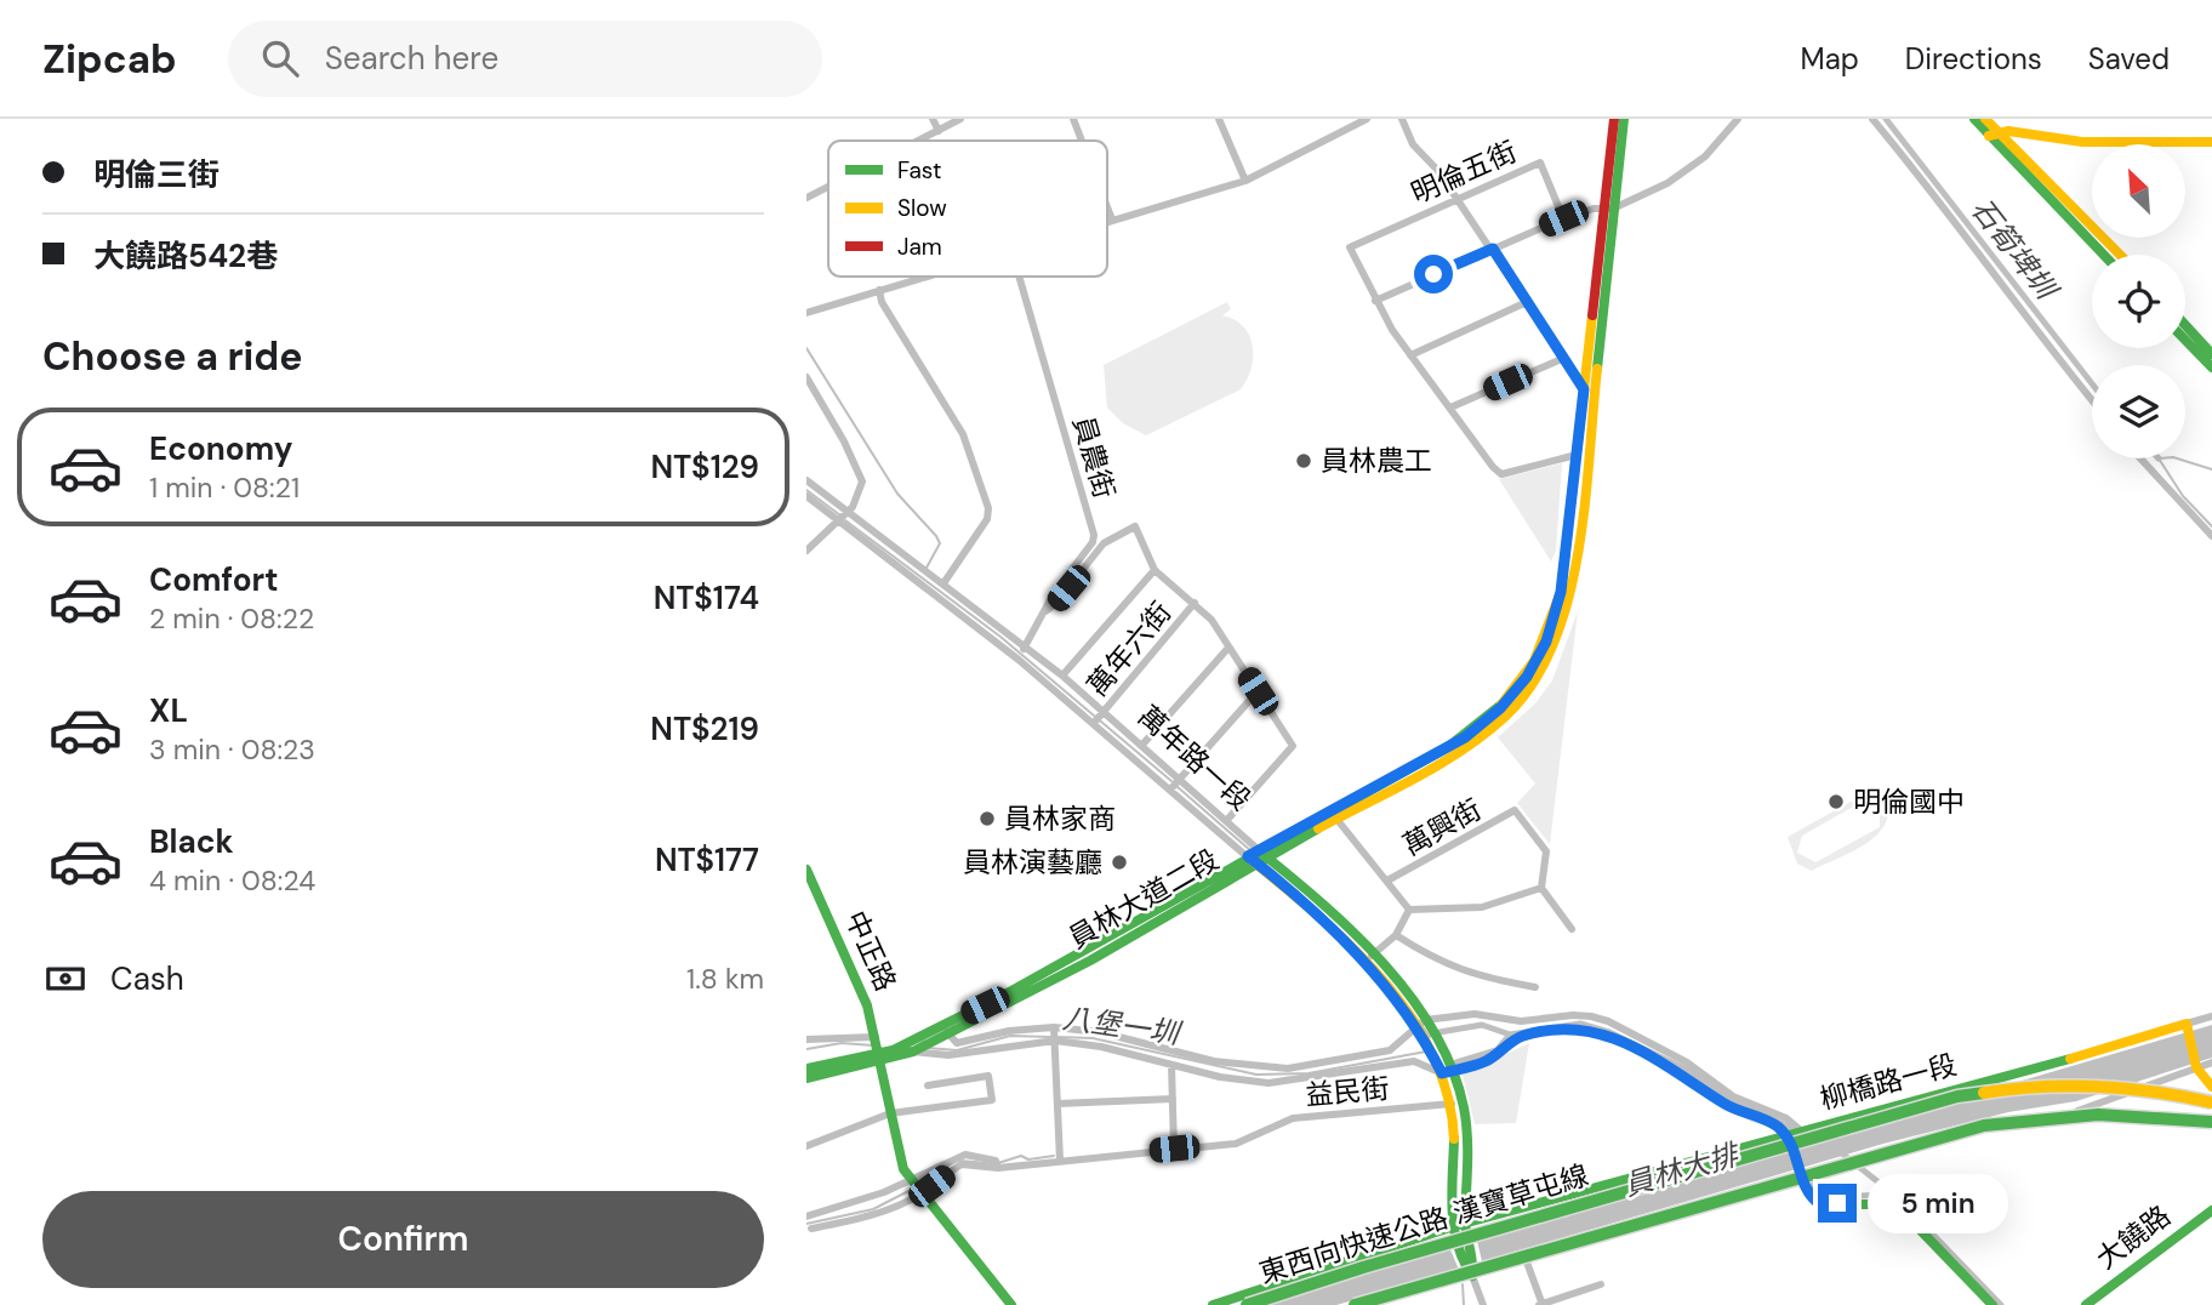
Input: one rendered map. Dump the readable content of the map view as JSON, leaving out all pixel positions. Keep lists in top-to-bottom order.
{
  "streets": {
    "main road": [
      "萬年路一段",
      "員林大道二段",
      "中正路",
      "柳橋路一段",
      "東西向快速公路 漢寶草屯線",
      "大饒路"
    ],
    "street": [
      "明倫五街",
      "員農街",
      "萬年六街",
      "萬興街",
      "益民街"
    ]
  },
  "crossings": [
    ["員農街", "萬年路一段"],
    ["萬年六街", "萬年路一段"],
    ["萬年路一段", "員林大道二段"],
    ["萬年路一段", "柳橋路一段"],
    ["萬年路一段", "益民街"],
    ["員林大道二段", "中正路"]
  ],
  "water": ["石筍埤圳", "八堡一圳", "員林大排"],
  "places": [
    "員林農工",
    "明倫國中",
    "員林家商",
    "員林演藝廳"
  ],
  "legend": ["Fast", "Slow", "Jam"],
  "north": "top left",
  "page": {
    "header": "Zipcab",
    "search": "Search here",
    "nav": ["Map", "Directions", "Saved"],
    "banner": ["明倫三街", "大饒路542巷"],
    "heading": "Choose a ride",
    "list": [
      {
        "name": "Economy",
        "note": "1 min · 08:21",
        "value": "NT$129"
      },
      {
        "name": "Comfort",
        "note": "2 min · 08:22",
        "value": "NT$174"
      },
      {
        "name": "XL",
        "note": "3 min · 08:23",
        "value": "NT$219"
      },
      {
        "name": "Black",
        "note": "4 min · 08:24",
        "value": "NT$177"
      }
    ],
    "pay": ["Cash", "1.8 km"],
    "buttons": "Confirm",
    "bubble": "5 min"
  }
}
